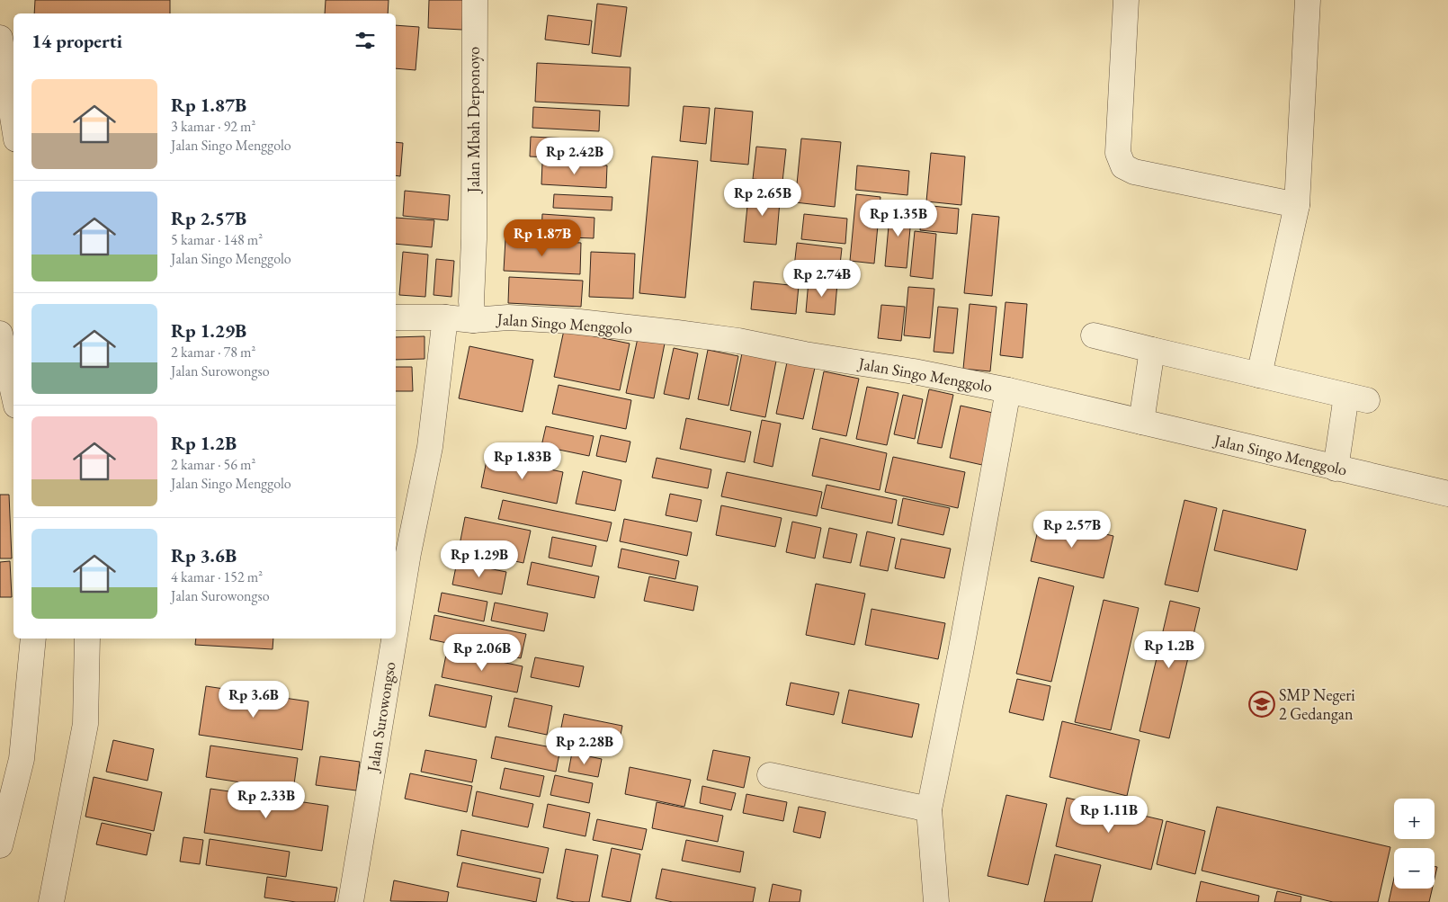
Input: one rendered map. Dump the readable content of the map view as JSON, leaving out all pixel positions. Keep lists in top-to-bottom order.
{
  "streets": {
    "street": ["Jalan Mbah Derponoyo", "Jalan Singo Menggolo", "Jalan Surowongso"]
  },
  "crossings": [
    ["Jalan Mbah Derponoyo", "Jalan Singo Menggolo"],
    ["Jalan Singo Menggolo", "Jalan Surowongso"]
  ],
  "places": {
    "school or university": ["SMP Negeri 2 Gedangan"]
  },
  "page": {
    "heading": "14 properti",
    "list": [
      {
        "name": "Rp 1.87B",
        "note": "3 kamar · 92 m² · Jalan Singo Menggolo"
      },
      {
        "name": "Rp 2.57B",
        "note": "5 kamar · 148 m² · Jalan Singo Menggolo"
      },
      {
        "name": "Rp 1.29B",
        "note": "2 kamar · 78 m² · Jalan Surowongso"
      },
      {
        "name": "Rp 1.2B",
        "note": "2 kamar · 56 m² · Jalan Singo Menggolo"
      },
      {
        "name": "Rp 3.6B",
        "note": "4 kamar · 152 m² · Jalan Surowongso"
      }
    ],
    "price": [
      "Rp 2.42B",
      "Rp 2.65B",
      "Rp 1.35B",
      "Rp 1.87B",
      "Rp 2.74B",
      "Rp 1.83B",
      "Rp 2.57B",
      "Rp 1.29B",
      "Rp 1.2B",
      "Rp 2.06B",
      "Rp 3.6B",
      "Rp 2.28B",
      "Rp 2.33B",
      "Rp 1.11B"
    ],
    "map_buttons": ["+", "−"]
  }
}
